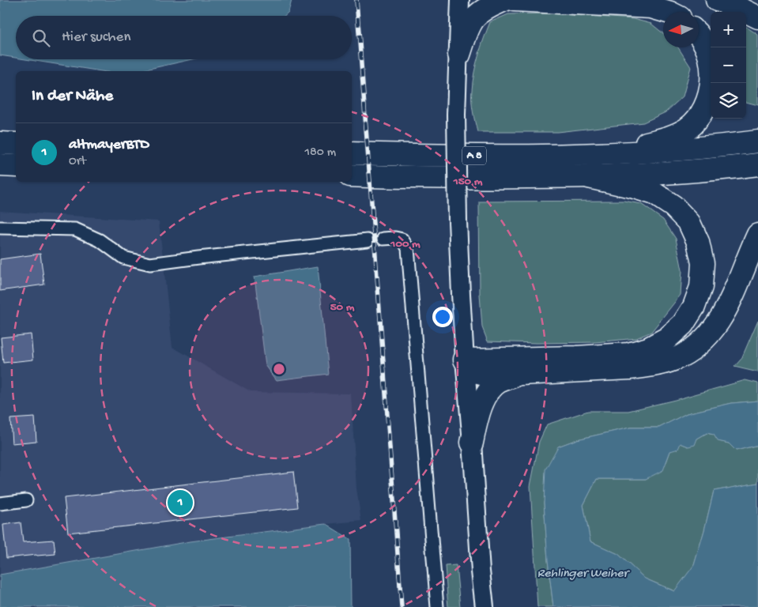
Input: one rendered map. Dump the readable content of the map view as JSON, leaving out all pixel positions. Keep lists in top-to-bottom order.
{
  "streets": {
    "highway": ["A 8"]
  },
  "water": ["Rehlinger Weiher"],
  "north": "left",
  "page": {
    "map_buttons": ["+", "−"],
    "search": "Hier suchen",
    "heading": "In der Nähe",
    "list": [
      {
        "mark": "1",
        "name": "altmayerBTD",
        "note": "Ort",
        "value": "180 m"
      }
    ],
    "pins": "1"
  },
  "rings": ["150 m", "100 m", "50 m"]
}
